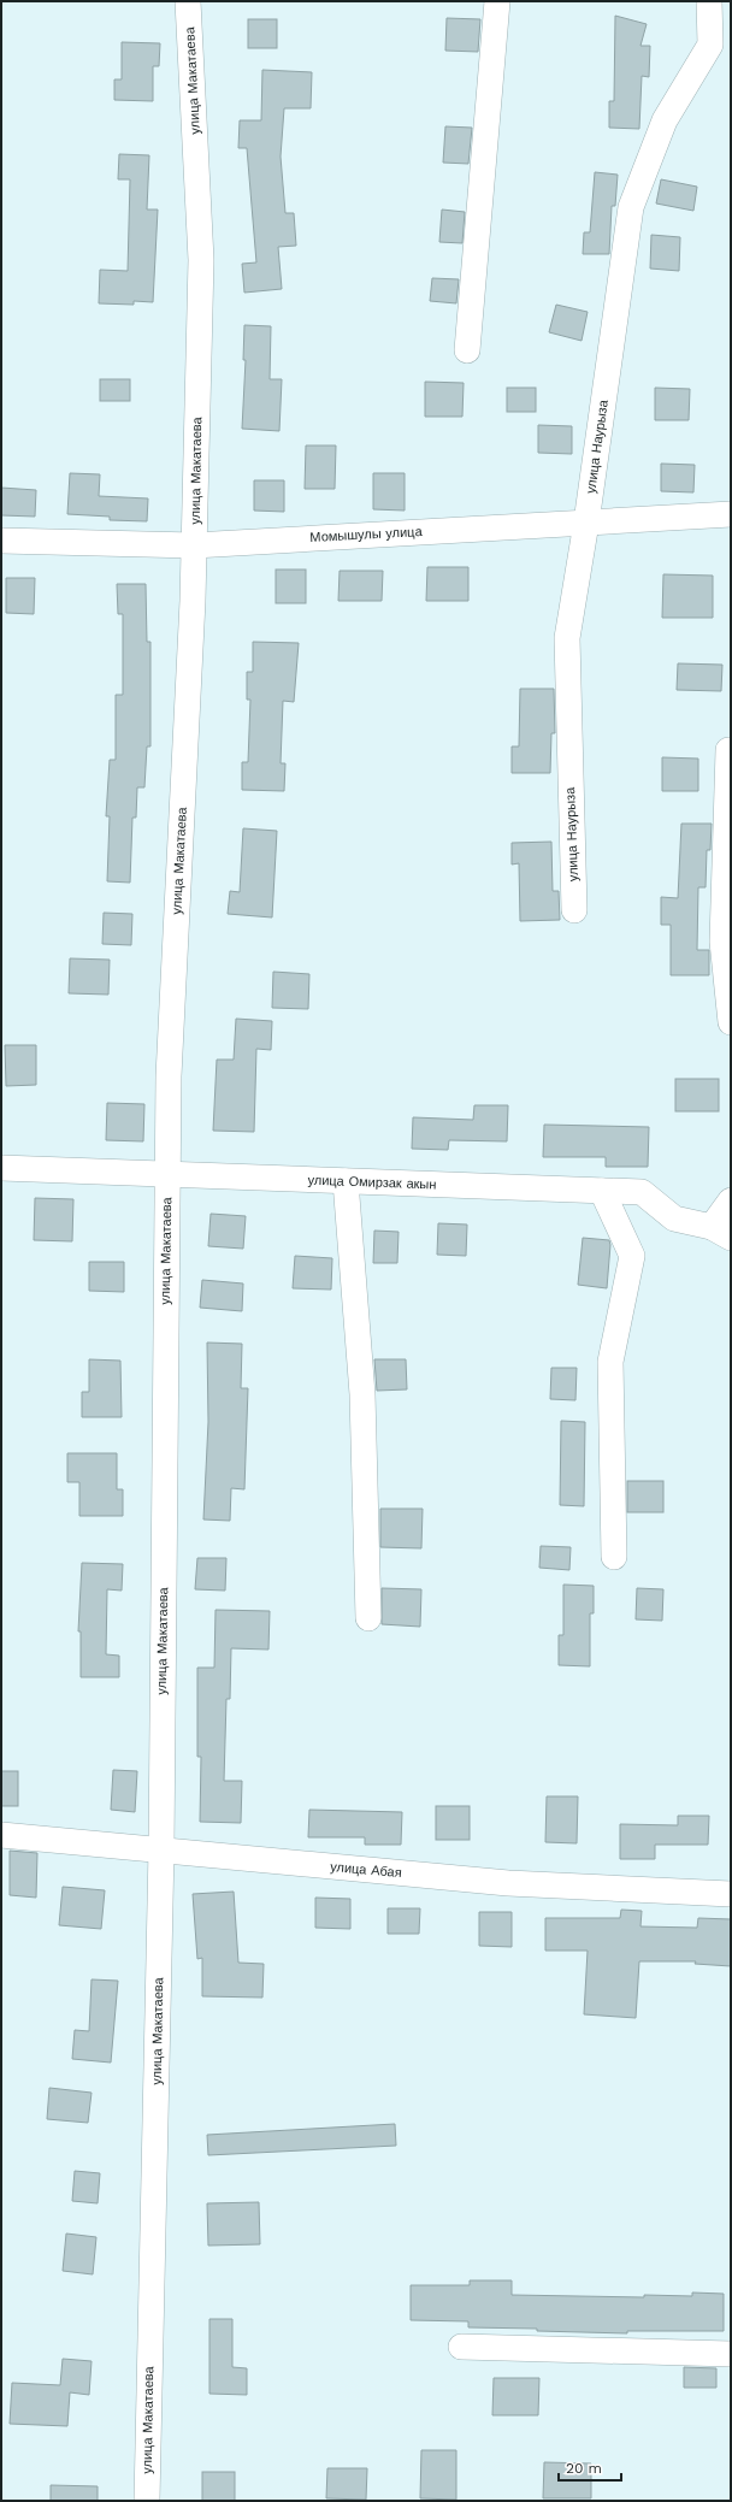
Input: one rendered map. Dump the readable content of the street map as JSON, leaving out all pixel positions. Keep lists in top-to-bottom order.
{
  "streets": {
    "street": [
      "улица Макатаева",
      "улица Наурыза",
      "Момышулы улица",
      "улица Омирзак акын",
      "улица Абая"
    ]
  },
  "crossings": [
    ["улица Макатаева", "Момышулы улица"],
    ["улица Макатаева", "улица Омирзак акын"],
    ["улица Макатаева", "улица Абая"],
    ["улица Наурыза", "Момышулы улица"]
  ],
  "scale_bar": "20 m"
}
